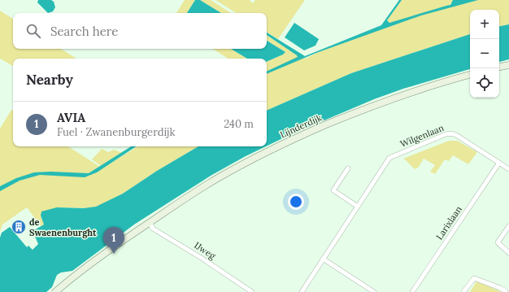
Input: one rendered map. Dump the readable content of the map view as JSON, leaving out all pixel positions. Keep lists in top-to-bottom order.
{
  "streets": {
    "street": [
      "Lijnderdijk",
      "Wilgenlaan",
      "Larixlaan",
      "IJweg"
    ]
  },
  "crossings": [
    ["Lijnderdijk", "IJweg"],
    ["Wilgenlaan", "Larixlaan"]
  ],
  "places": {
    "building": ["de Swaenenburght"]
  },
  "page": {
    "map_buttons": ["+", "−"],
    "search": "Search here",
    "heading": "Nearby",
    "list": [
      {
        "mark": "1",
        "name": "AVIA",
        "note": "Fuel · Zwanenburgerdijk",
        "value": "240 m"
      }
    ],
    "pins": "1"
  }
}
